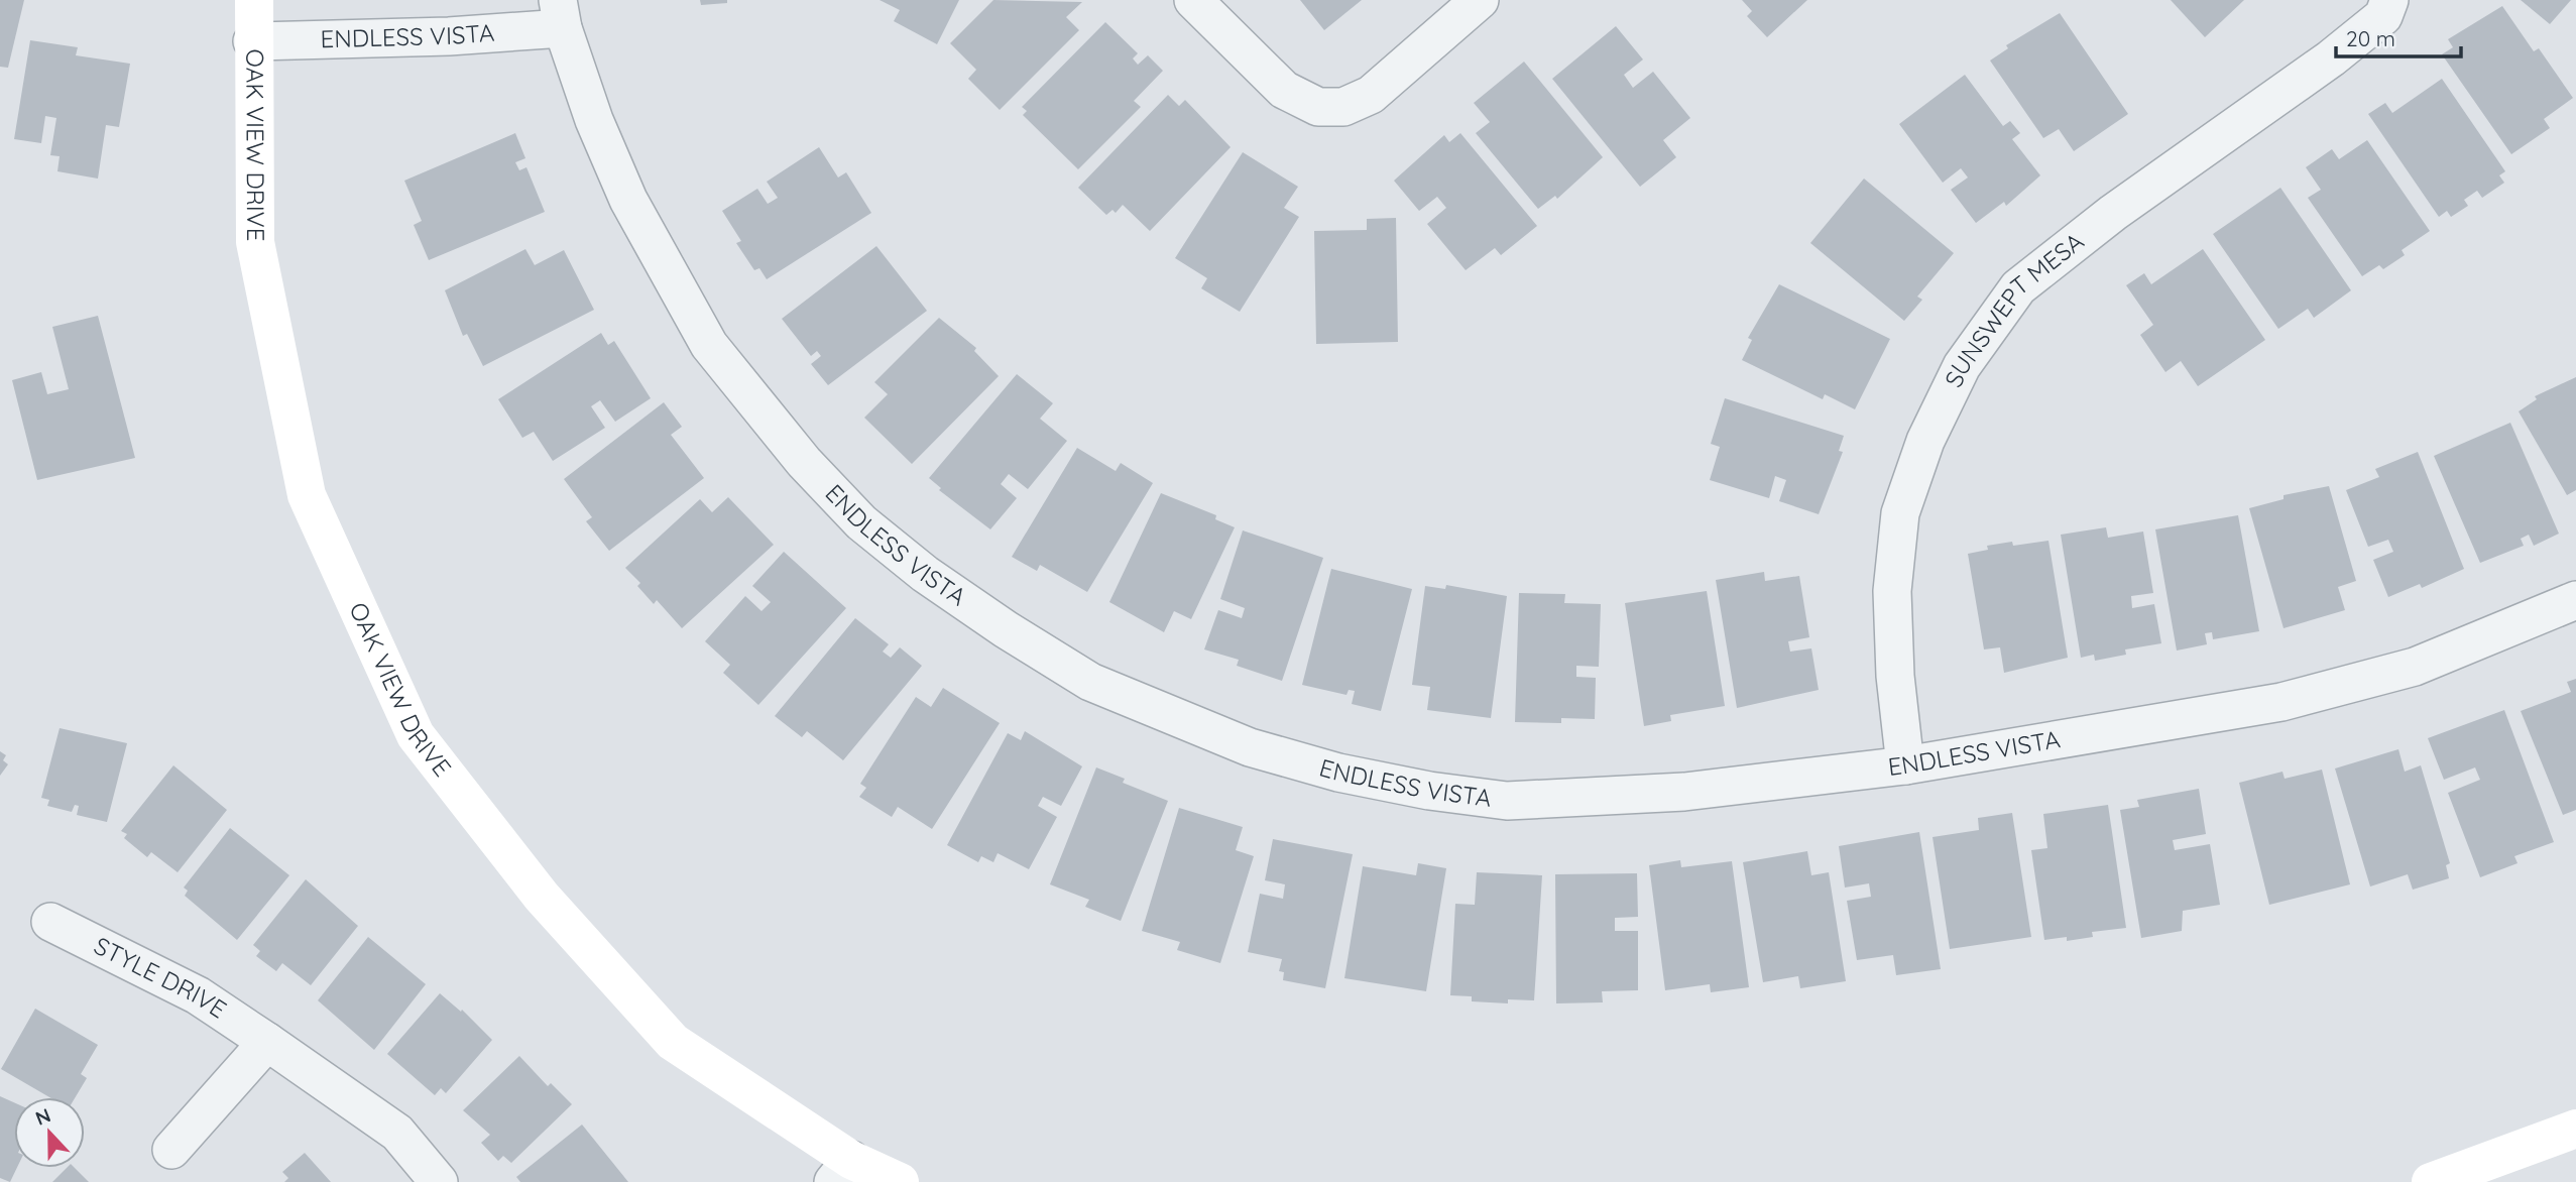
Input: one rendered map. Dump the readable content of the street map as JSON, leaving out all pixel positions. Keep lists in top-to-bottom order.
{
  "streets": {
    "street": [
      "ENDLESS VISTA",
      "OAK VIEW DRIVE",
      "SUNSWEPT MESA",
      "STYLE DRIVE"
    ]
  },
  "crossings": [
    ["ENDLESS VISTA", "OAK VIEW DRIVE"],
    ["ENDLESS VISTA", "SUNSWEPT MESA"]
  ],
  "scale_bar": "20 m",
  "north": "top"
}
